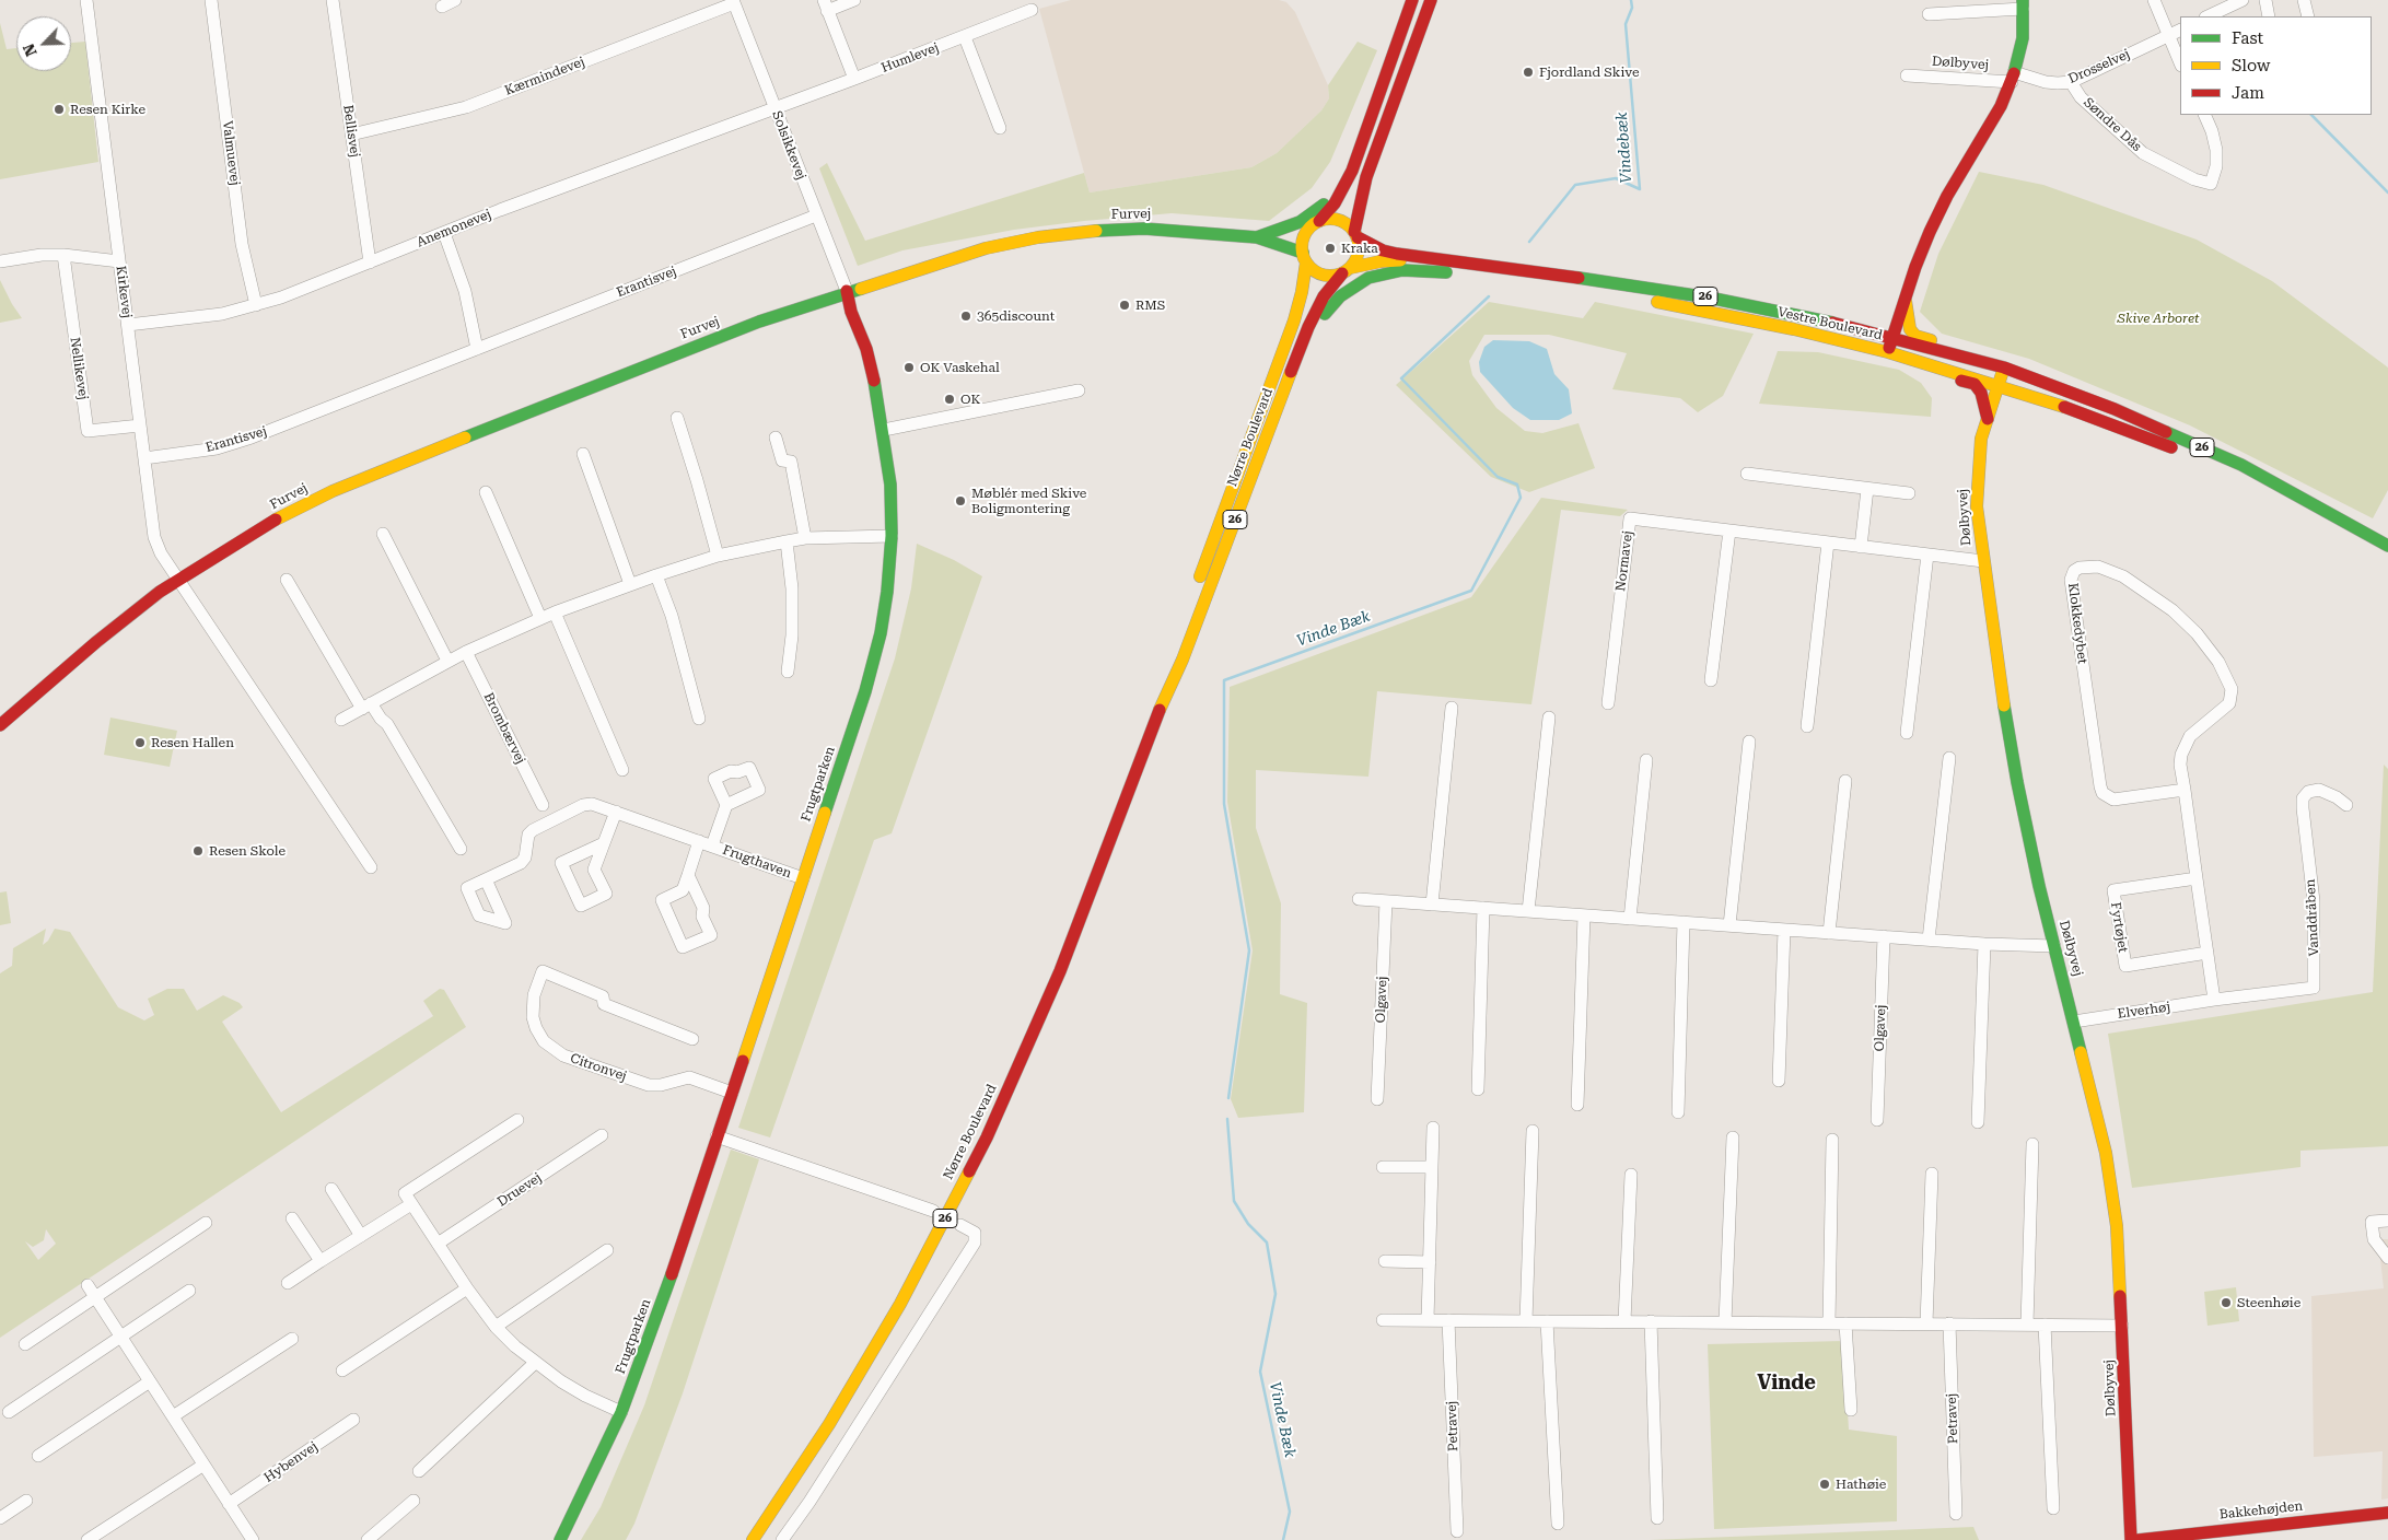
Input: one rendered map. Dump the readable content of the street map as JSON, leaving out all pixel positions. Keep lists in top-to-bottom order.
{
  "streets": {
    "main road": [
      "Dølbyvej",
      "Furvej",
      "26",
      "Vestre Boulevard",
      "Nørre Boulevard",
      "Frugtparken",
      "Bakkehøjden"
    ],
    "street": [
      "Humlevej",
      "Drosselvej",
      "Kærmindevej",
      "Søndre Dås",
      "Bellisvej",
      "Solsikkevej",
      "Valmuevej",
      "Anemonevej",
      "Erantisvej",
      "Kirkevej",
      "Nellikevej",
      "Normavej",
      "Klokkedybet",
      "Brombærvej",
      "Frugthaven",
      "Vanddråben",
      "Fyrtøjet",
      "Olgavej",
      "Elverhøj",
      "Citronvej",
      "Druevej",
      "Petravej",
      "Hybenvej"
    ]
  },
  "crossings": [
    ["Humlevej", "Solsikkevej"],
    ["Humlevej", "Anemonevej"],
    ["Dølbyvej", "Drosselvej"],
    ["Dølbyvej", "Vestre Boulevard"],
    ["Dølbyvej", "Normavej"],
    ["Dølbyvej", "Elverhøj"],
    ["Drosselvej", "Søndre Dås"],
    ["Kærmindevej", "Bellisvej"],
    ["Kærmindevej", "Solsikkevej"],
    ["Bellisvej", "Anemonevej"],
    ["Solsikkevej", "Furvej"],
    ["Solsikkevej", "Anemonevej"],
    ["Solsikkevej", "Erantisvej"],
    ["Solsikkevej", "Frugtparken"],
    ["Valmuevej", "Anemonevej"],
    ["Furvej", "Kirkevej"],
    ["Furvej", "26"],
    ["Furvej", "Vestre Boulevard"],
    ["Furvej", "Nørre Boulevard"],
    ["Furvej", "Frugtparken"],
    ["Anemonevej", "Kirkevej"],
    ["Erantisvej", "Kirkevej"],
    ["Kirkevej", "Nellikevej"],
    ["26", "Vestre Boulevard"],
    ["26", "Nørre Boulevard"],
    ["Vestre Boulevard", "Nørre Boulevard"],
    ["Klokkedybet", "Vanddråben"],
    ["Klokkedybet", "Fyrtøjet"],
    ["Klokkedybet", "Elverhøj"],
    ["Frugtparken", "Frugthaven"],
    ["Frugtparken", "Citronvej"],
    ["Vanddråben", "Elverhøj"]
  ],
  "districts": ["Vinde"],
  "water": ["Vindebæk", "Vinde Bæk"],
  "parks": ["Skive Arboret"],
  "places": [
    "Fjordland Skive",
    "Resen Kirke",
    "Kraka",
    "RMS",
    "365discount",
    "OK Vaskehal",
    "OK",
    "Møblér med Skive Boligmontering",
    "Resen Hallen",
    "Resen Skole",
    "Steenhøie",
    "Hathøie"
  ],
  "legend": ["Fast", "Slow", "Jam"],
  "north": "bottom left"
}
